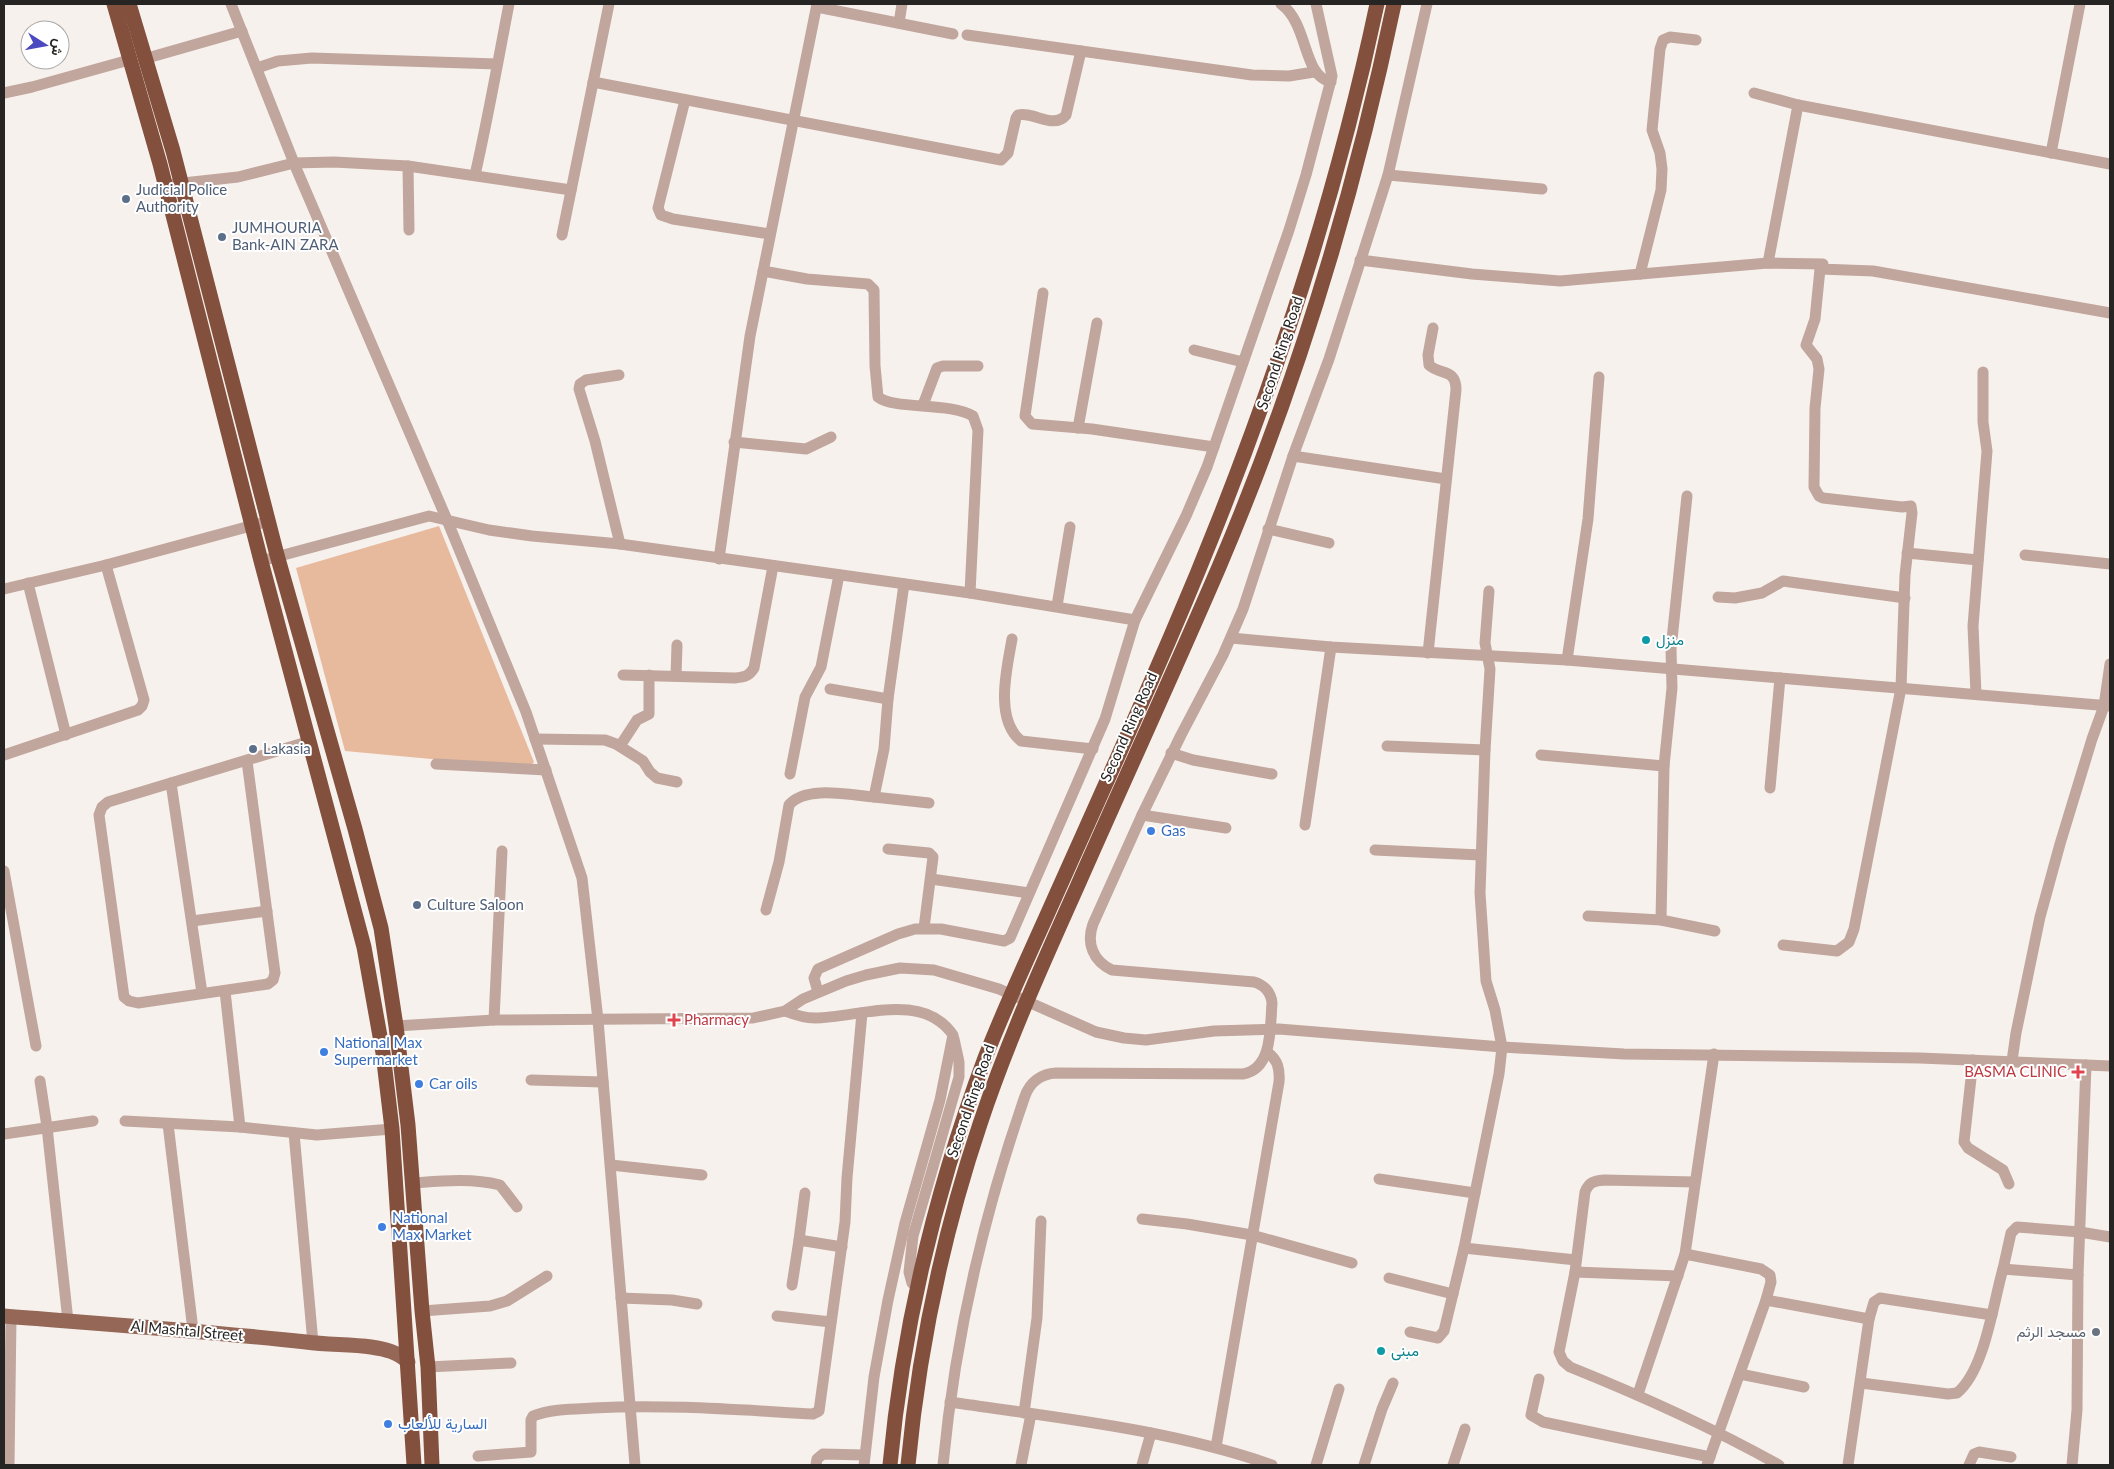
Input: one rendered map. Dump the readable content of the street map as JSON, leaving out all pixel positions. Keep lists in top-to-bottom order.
{
  "streets": {
    "highway": ["Second Ring Road"],
    "main road": ["Al Mashtal Street"]
  },
  "places": {
    "other": [
      "Judicial Police Authority",
      "JUMHOURIA Bank-AIN ZARA",
      "منزل",
      "Lakasia",
      "Gas",
      "Culture Saloon",
      "National Max Supermarket",
      "Car oils",
      "National Max Market",
      "مسجد الرثم",
      "مبنى",
      "السارية للألعاب"
    ],
    "health": ["Pharmacy", "BASMA CLINIC"]
  },
  "north": "right"
}
